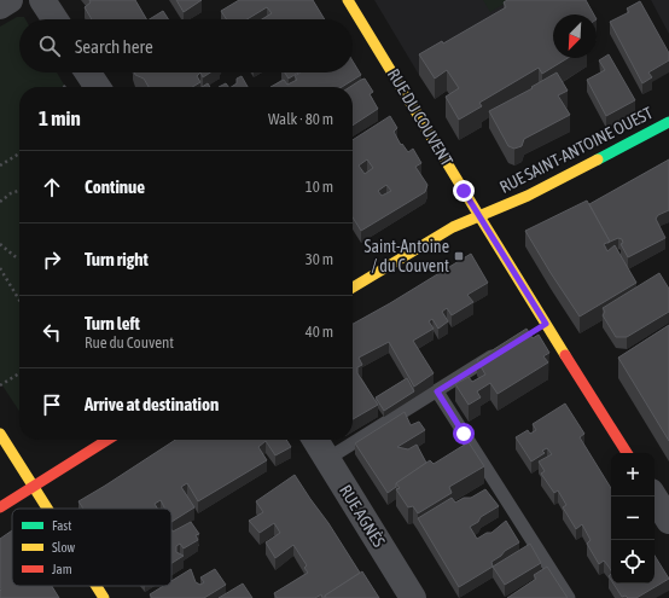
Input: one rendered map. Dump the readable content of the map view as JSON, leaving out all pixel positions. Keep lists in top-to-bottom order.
{
  "streets": {
    "street": ["RUE DU COUVENT", "RUE SAINT-ANTOINE OUEST", "RUE AGNÈS"]
  },
  "crossings": [
    ["RUE DU COUVENT", "RUE SAINT-ANTOINE OUEST"]
  ],
  "places": {
    "transit": ["Saint-Antoine / du Couvent"]
  },
  "legend": ["Fast", "Slow", "Jam"],
  "north": "bottom left",
  "page": {
    "search": "Search here",
    "heading": ["1 min", "Walk · 80 m"],
    "list": [
      ["Continue", "10 m"],
      ["Turn right", "30 m"],
      ["Turn left", "Rue du Couvent", "40 m"],
      "Arrive at destination"
    ],
    "map_buttons": ["+", "−"]
  }
}
